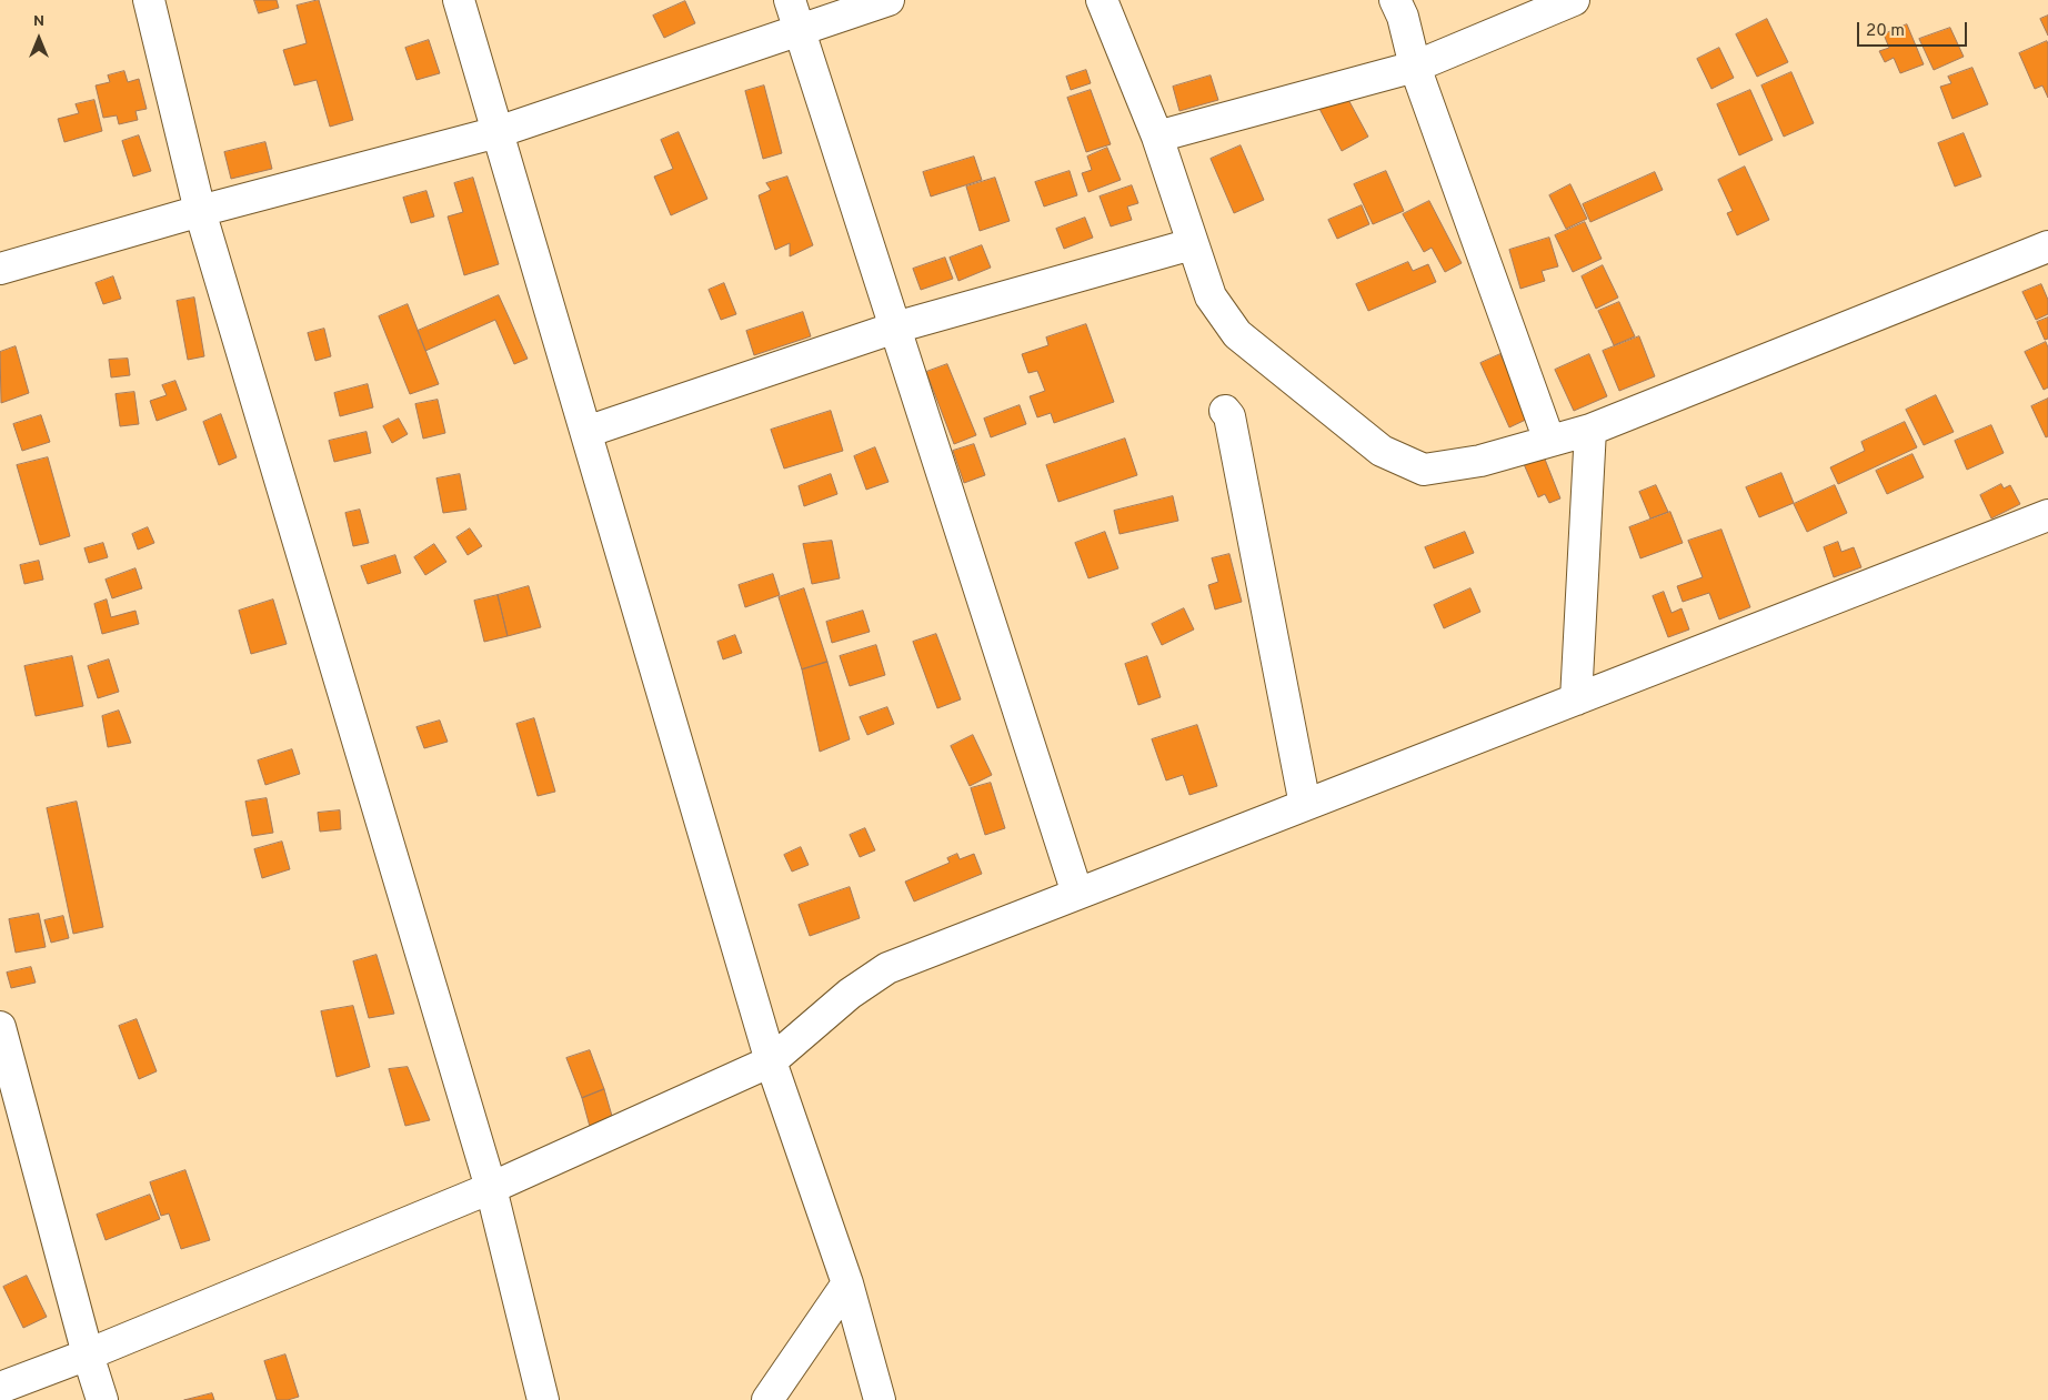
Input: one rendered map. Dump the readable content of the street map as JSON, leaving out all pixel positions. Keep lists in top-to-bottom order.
{
  "scale_bar": "20 m",
  "north": "top"
}
